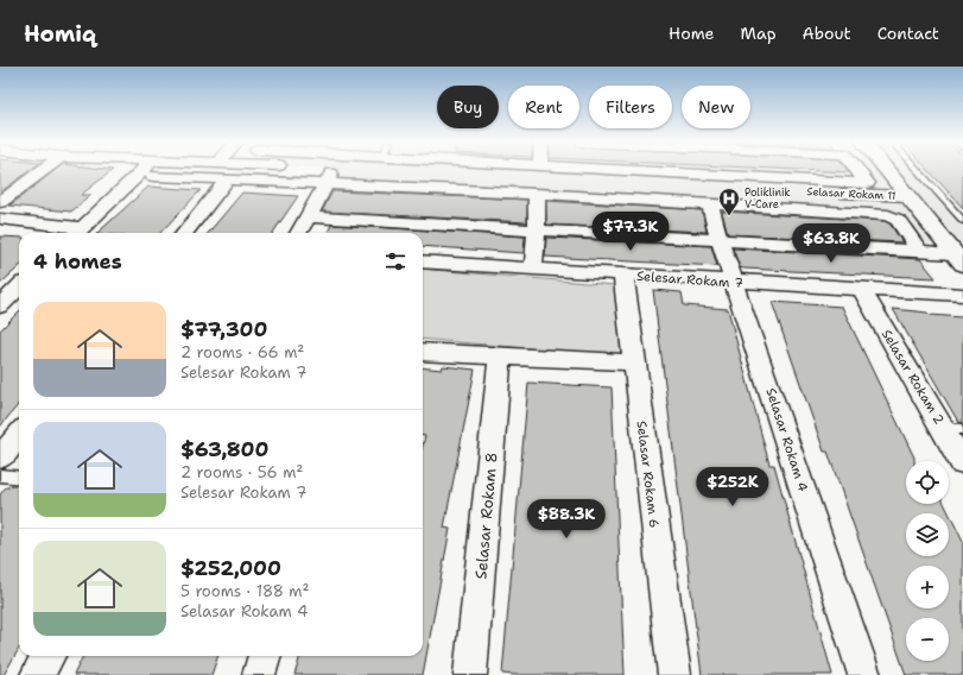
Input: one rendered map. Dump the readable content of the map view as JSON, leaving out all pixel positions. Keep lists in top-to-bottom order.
{
  "streets": {
    "street": [
      "Selasar Rokam 11",
      "Selesar Rokam 7",
      "Selasar Rokam 2",
      "Selasar Rokam 4",
      "Selasar Rokam 6",
      "Selasar Rokam 8"
    ]
  },
  "crossings": [
    ["Selasar Rokam 11", "Selasar Rokam 4"],
    ["Selesar Rokam 7", "Selasar Rokam 2"],
    ["Selesar Rokam 7", "Selasar Rokam 4"],
    ["Selesar Rokam 7", "Selasar Rokam 6"]
  ],
  "places": {
    "hospital": ["Poliklinik V-Care"]
  },
  "page": {
    "header": "Homiq",
    "nav": [
      "Home",
      "Map",
      "About",
      "Contact"
    ],
    "chip": [
      "Buy",
      "Rent",
      "Filters",
      "New"
    ],
    "price": [
      "$77.3K",
      "$63.8K",
      "$252K",
      "$88.3K"
    ],
    "heading": "4 homes",
    "list": [
      {
        "name": "$77,300",
        "note": "2 rooms · 66 m² · Selesar Rokam 7"
      },
      {
        "name": "$63,800",
        "note": "2 rooms · 56 m² · Selesar Rokam 7"
      },
      {
        "name": "$252,000",
        "note": "5 rooms · 188 m² · Selasar Rokam 4"
      }
    ],
    "map_buttons": ["+", "−"]
  }
}
